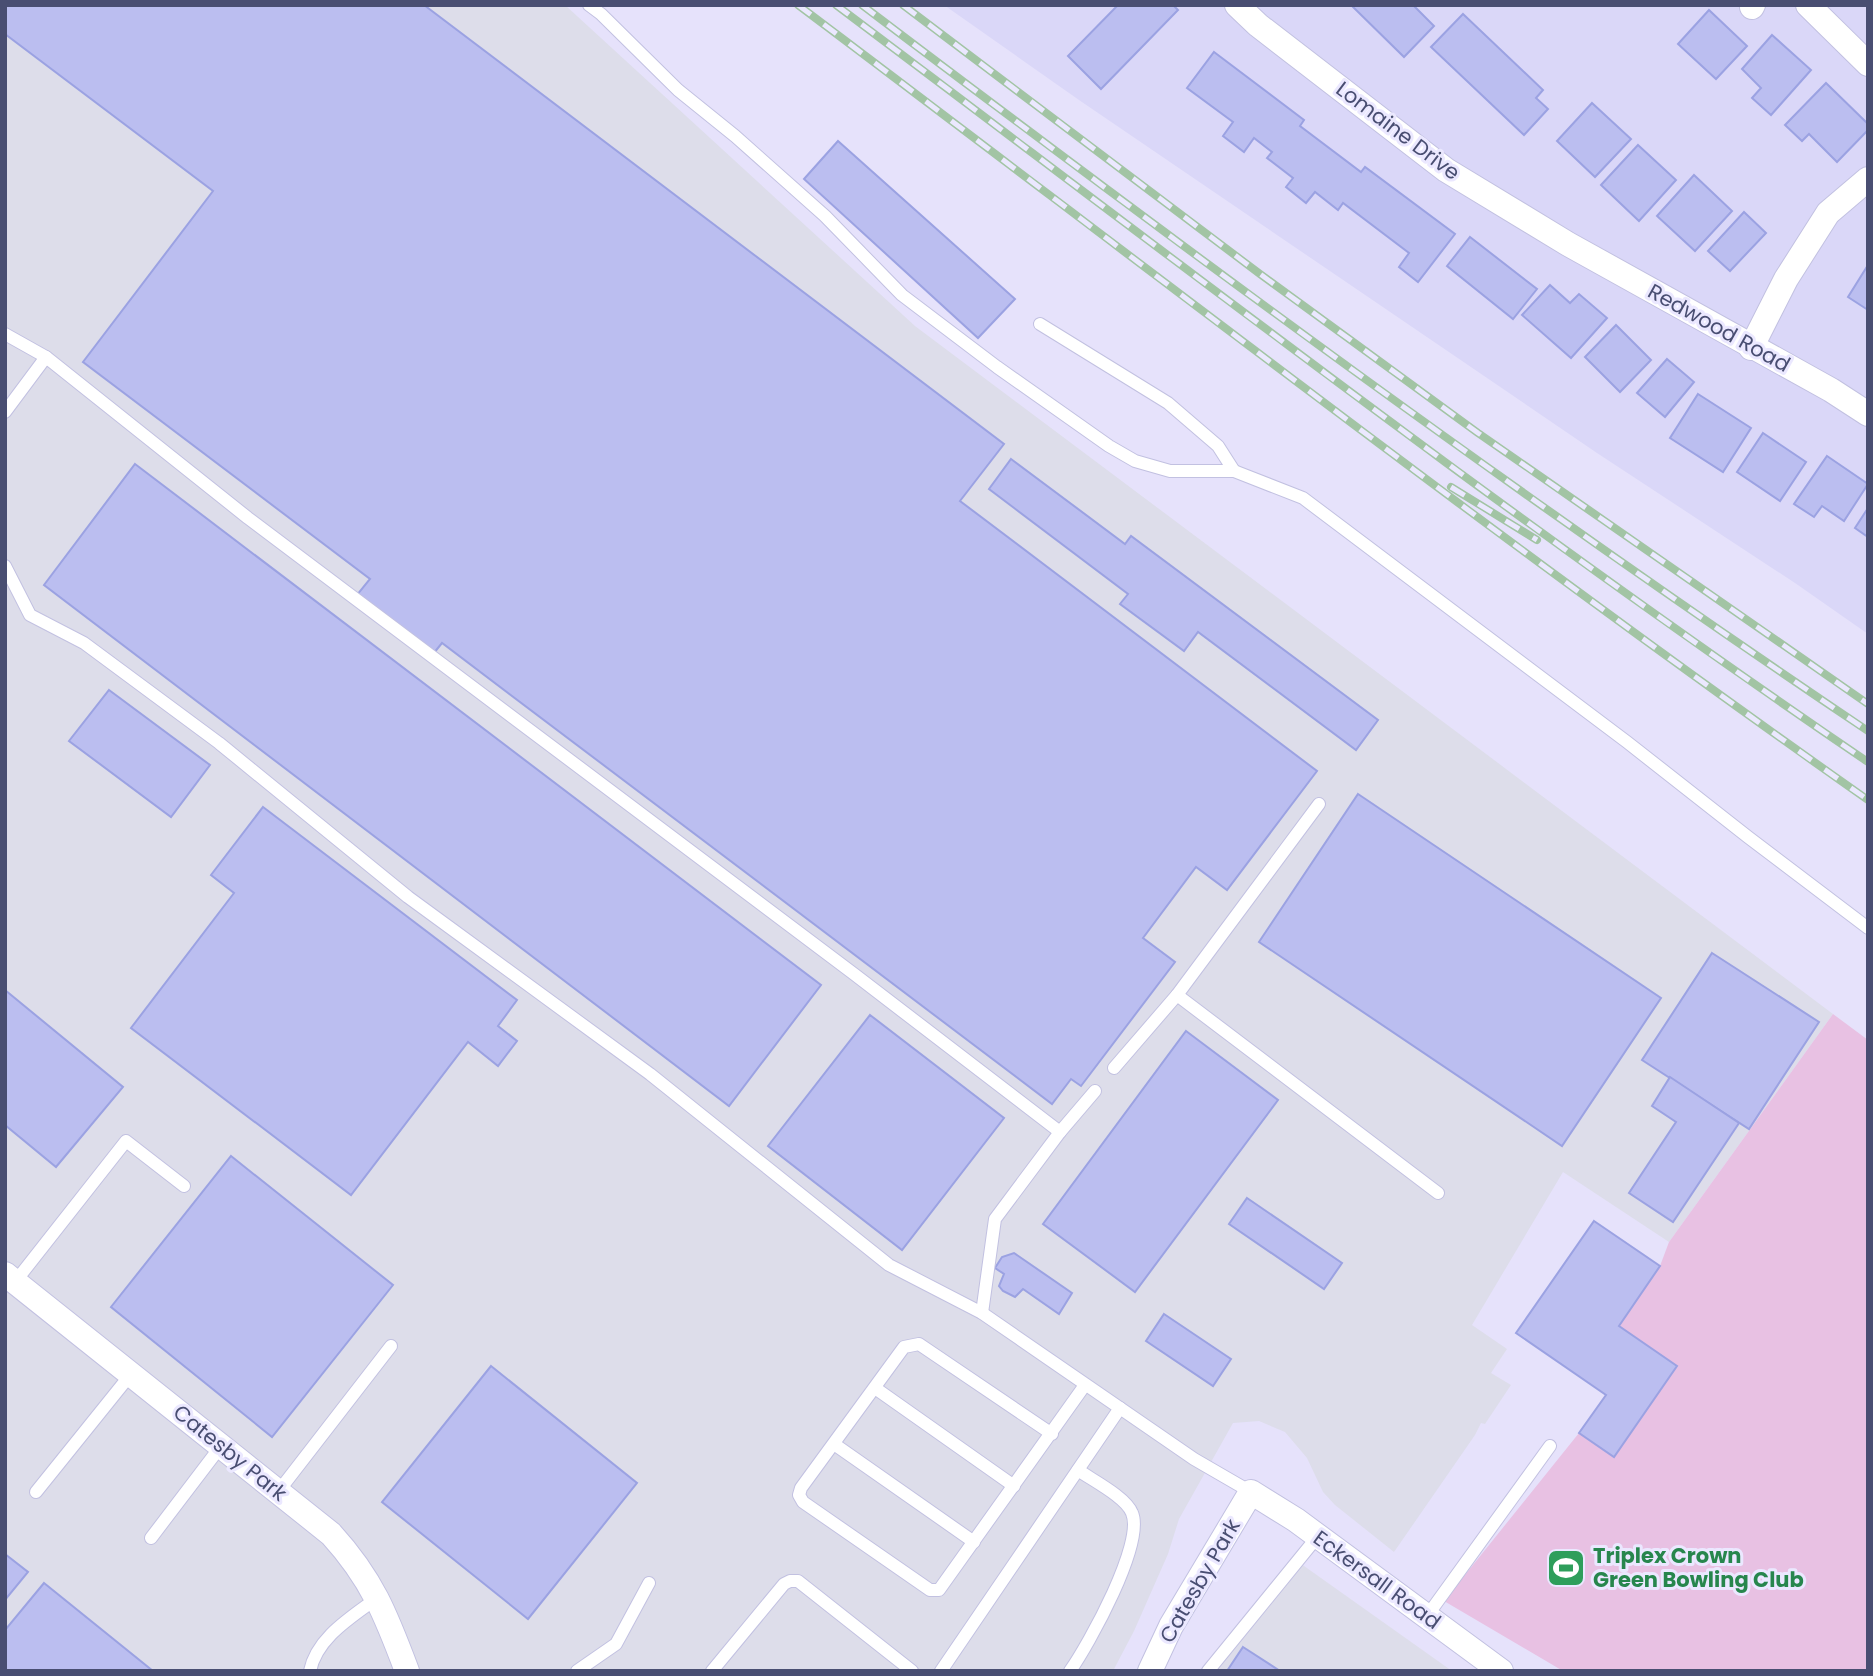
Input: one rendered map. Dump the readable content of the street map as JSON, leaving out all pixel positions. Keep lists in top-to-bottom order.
{
  "streets": {
    "street": [
      "Lomaine Drive",
      "Redwood Road",
      "Catesby Park",
      "Eckersall Road"
    ]
  },
  "crossings": [
    ["Lomaine Drive", "Redwood Road"],
    ["Catesby Park", "Eckersall Road"]
  ],
  "places": {
    "sports": ["Triplex Crown Green Bowling Club"]
  }
}
